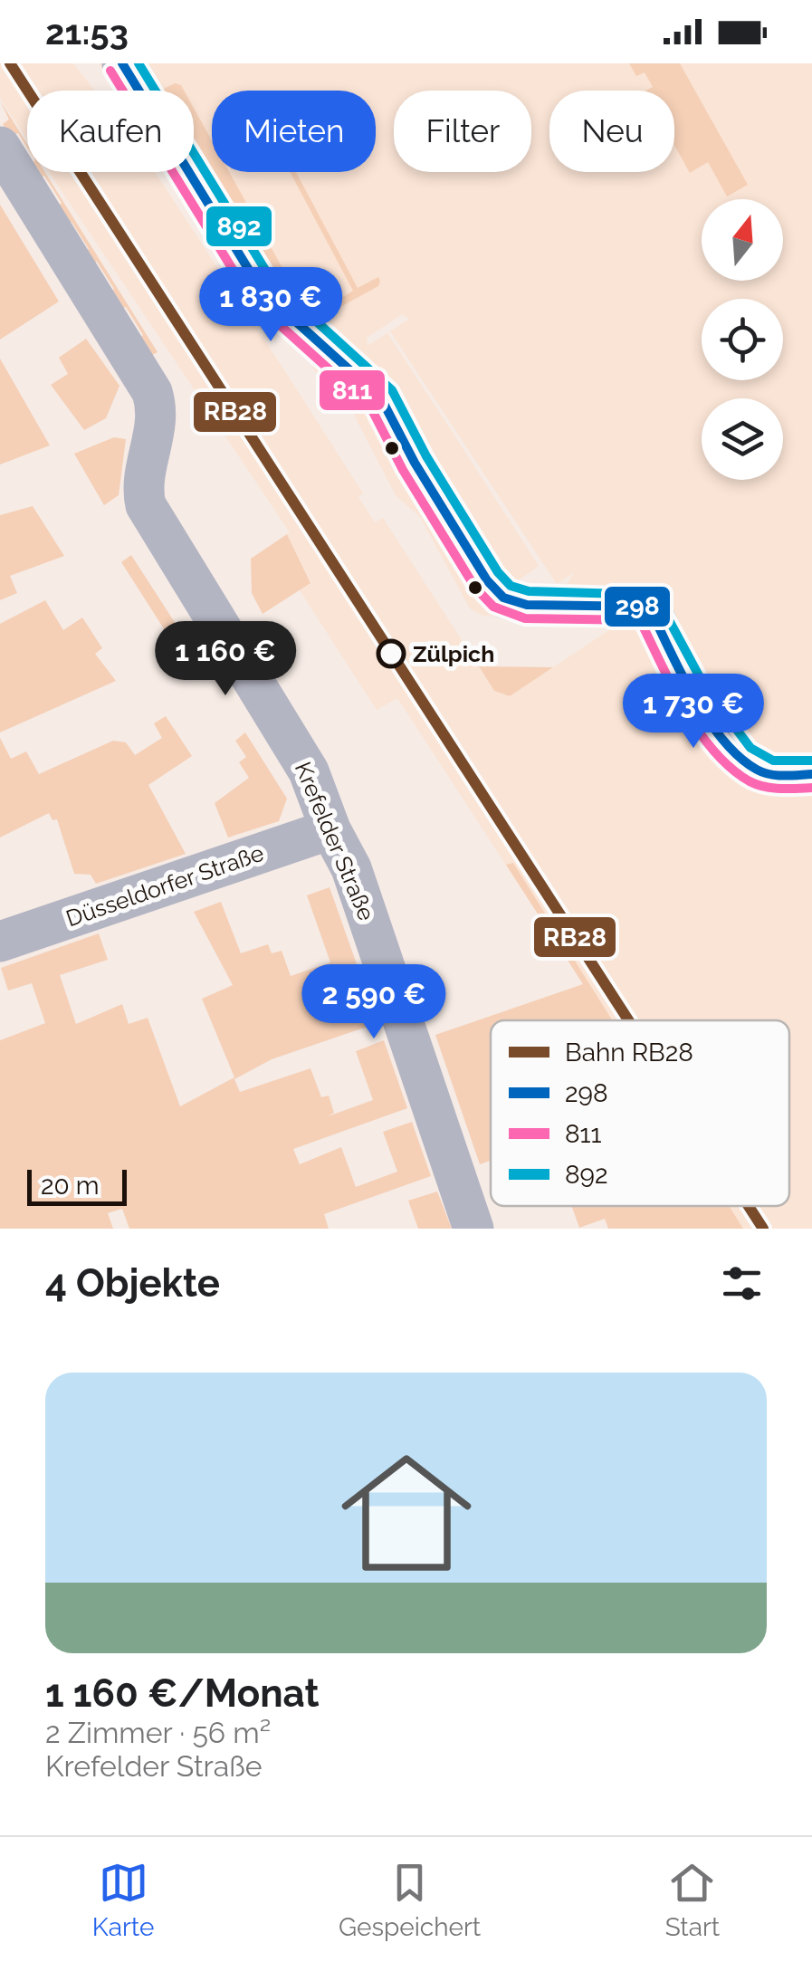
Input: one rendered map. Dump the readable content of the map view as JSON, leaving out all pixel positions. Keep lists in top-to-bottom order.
{
  "streets": {
    "street": ["Krefelder Straße", "Düsseldorfer Straße"]
  },
  "crossings": [
    ["Krefelder Straße", "Düsseldorfer Straße"]
  ],
  "places": ["Zülpich"],
  "lines": [
    "rail line RB28",
    "transit line 298",
    "transit line 892",
    "transit line 811"
  ],
  "legend": [
    "Bahn RB28",
    "298",
    "811",
    "892"
  ],
  "scale_bar": "20 m",
  "north": "top",
  "page": {
    "status": "21:53",
    "chip": [
      "Kaufen",
      "Mieten",
      "Filter",
      "Neu"
    ],
    "price": [
      "1 830 €",
      "1 160 €",
      "1 730 €",
      "2 590 €"
    ],
    "scale": "20 m",
    "heading": "4 Objekte",
    "list": [
      {
        "name": "1 160 €/Monat",
        "note": "2 Zimmer · 56 m² · Krefelder Straße"
      }
    ],
    "tabs": ["Karte", "Gespeichert", "Start"]
  }
}
